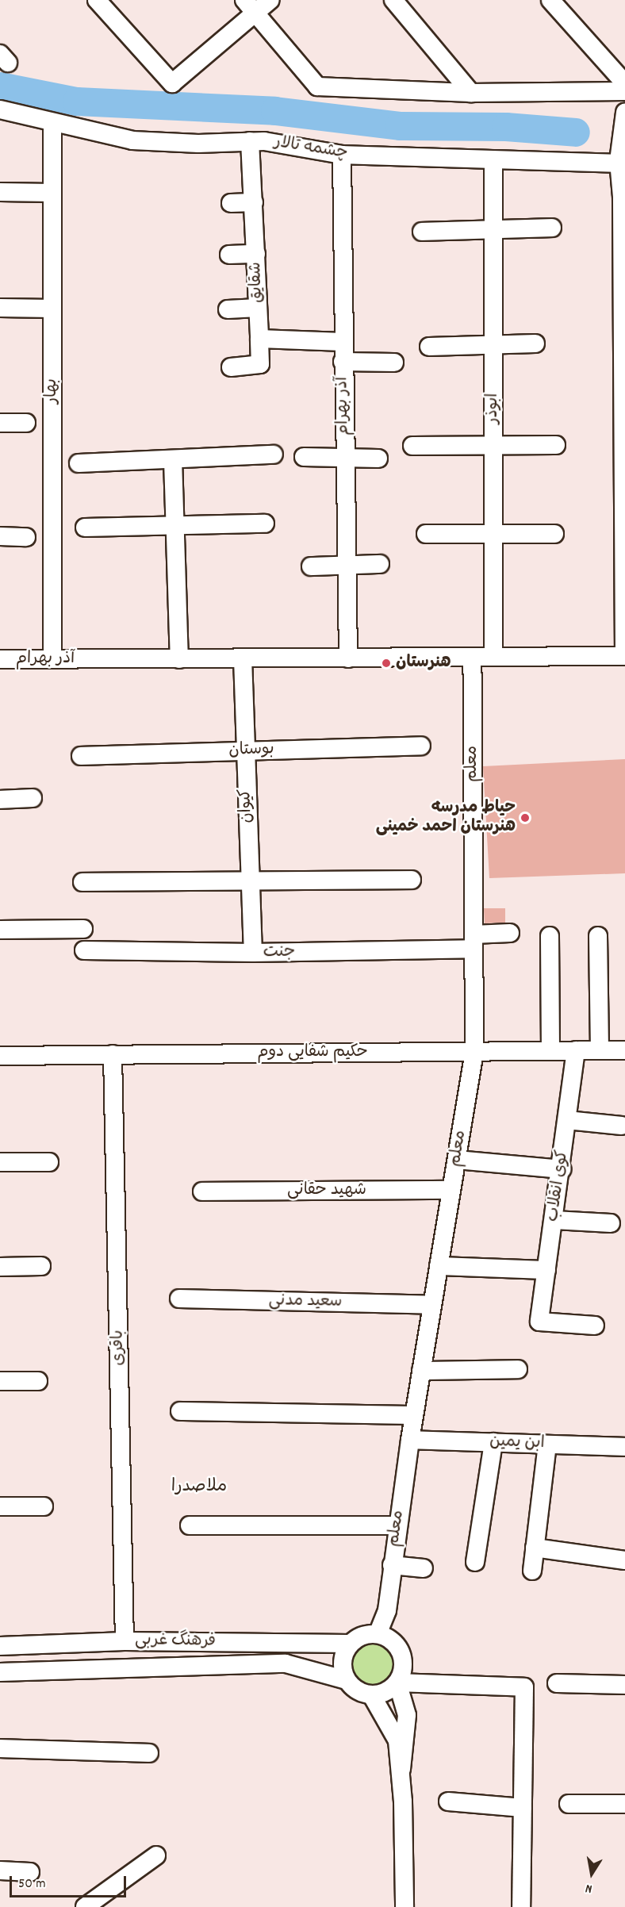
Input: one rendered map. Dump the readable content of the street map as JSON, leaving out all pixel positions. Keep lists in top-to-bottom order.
{
  "streets": {
    "street": [
      "چشمه تالار",
      "شقایق",
      "بهار",
      "آذر بهرام",
      "ابوذر",
      "بوستان",
      "معلم",
      "کیوان",
      "جنت",
      "حکیم شفایی دوم",
      "کوی انقلاب",
      "شهید حقانی",
      "سعید مدنی",
      "باقری",
      "ابن یمین",
      "فرهنگ غربی"
    ]
  },
  "crossings": [
    ["چشمه تالار", "شقایق"],
    ["چشمه تالار", "بهار"],
    ["چشمه تالار", "آذر بهرام"],
    ["چشمه تالار", "ابوذر"],
    ["بهار", "آذر بهرام"],
    ["آذر بهرام", "ابوذر"],
    ["آذر بهرام", "معلم"],
    ["آذر بهرام", "کیوان"],
    ["بوستان", "کیوان"],
    ["معلم", "جنت"],
    ["معلم", "حکیم شفایی دوم"],
    ["معلم", "شهید حقانی"],
    ["معلم", "سعید مدنی"],
    ["معلم", "ابن یمین"],
    ["معلم", "فرهنگ غربی"],
    ["کیوان", "جنت"],
    ["حکیم شفایی دوم", "کوی انقلاب"],
    ["حکیم شفایی دوم", "باقری"],
    ["باقری", "فرهنگ غربی"]
  ],
  "districts": ["ملاصدرا"],
  "places": ["هنرستان", "حیاط مدرسه هنرستان احمد خمینی"],
  "scale_bar": "50 m",
  "north": "bottom"
}
